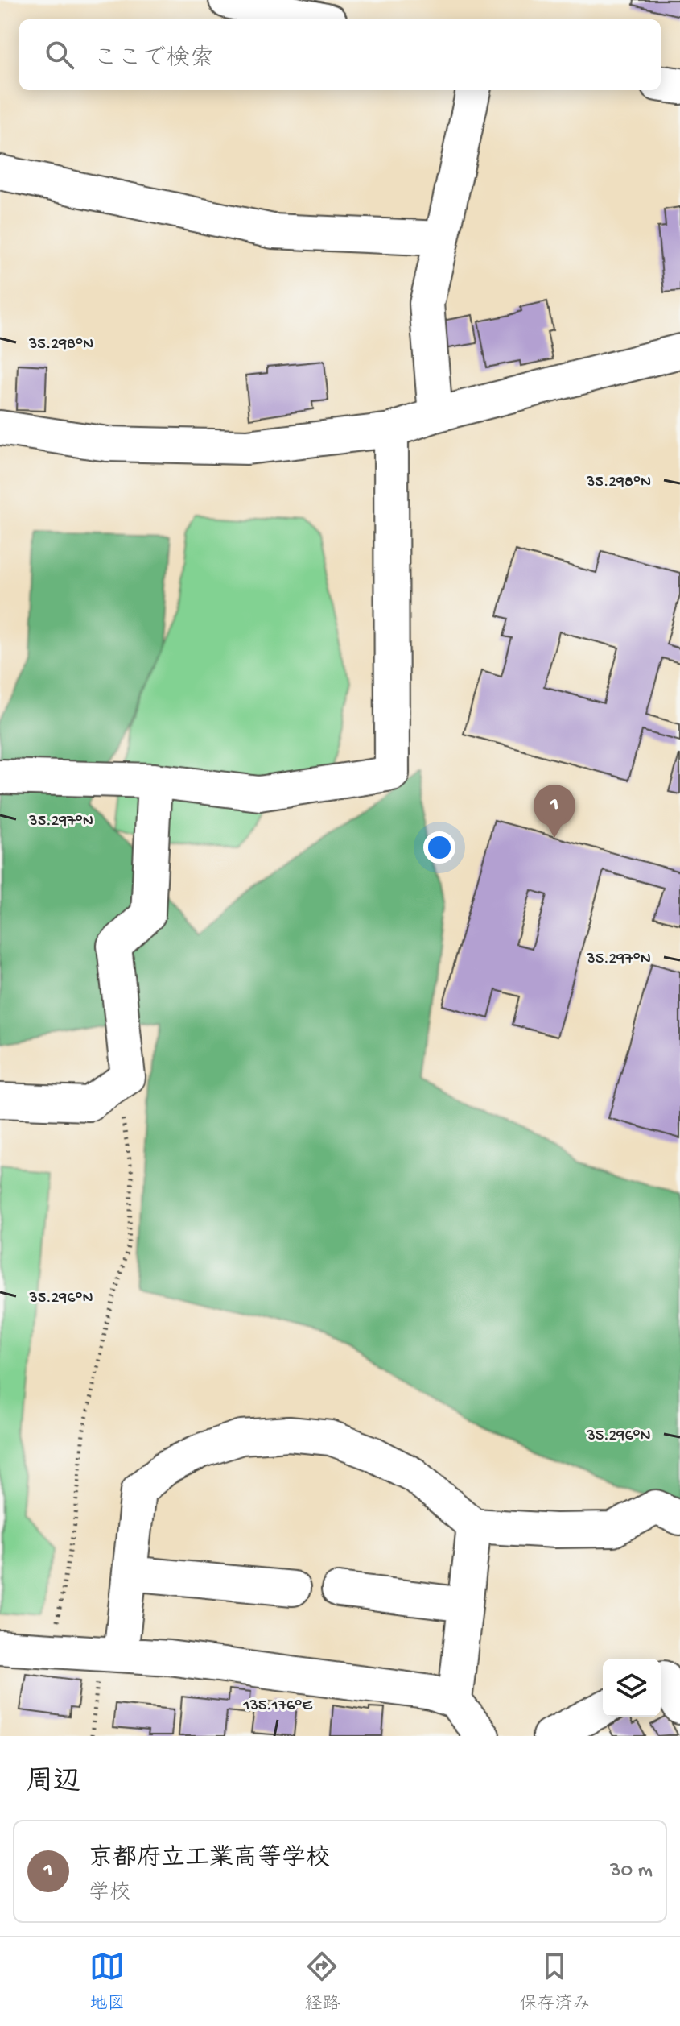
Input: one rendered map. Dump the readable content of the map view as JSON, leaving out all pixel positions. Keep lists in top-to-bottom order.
{
  "page": {
    "search": "ここで検索",
    "pins": "1",
    "heading": "周辺",
    "list": [
      {
        "mark": "1",
        "name": "京都府立工業高等学校",
        "note": "学校",
        "value": "30 m"
      }
    ],
    "nav": ["地図", "経路", "保存済み"]
  },
  "coordinates": [
    "35.298°N",
    "35.297°N",
    "35.296°N",
    "135.176°E"
  ]
}
